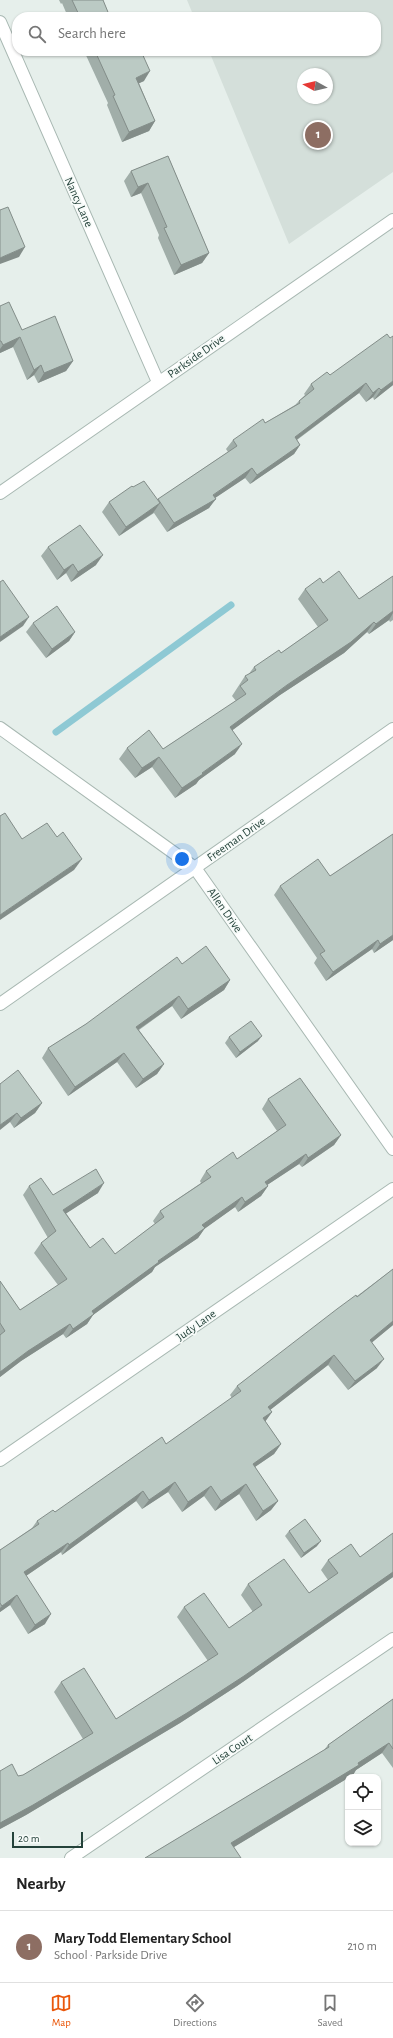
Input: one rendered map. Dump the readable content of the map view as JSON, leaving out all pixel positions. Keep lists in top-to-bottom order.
{
  "streets": {
    "street": [
      "Nancy Lane",
      "Parkside Drive",
      "Freeman Drive",
      "Allen Drive",
      "Judy Lane",
      "Lisa Court"
    ]
  },
  "crossings": [
    ["Nancy Lane", "Parkside Drive"],
    ["Freeman Drive", "Allen Drive"]
  ],
  "scale_bar": "20 m",
  "north": "left",
  "page": {
    "search": "Search here",
    "pins": "1",
    "scale": "20 m",
    "heading": "Nearby",
    "list": [
      {
        "mark": "1",
        "name": "Mary Todd Elementary School",
        "note": "School · Parkside Drive",
        "value": "210 m"
      }
    ],
    "nav": ["Map", "Directions", "Saved"]
  }
}
